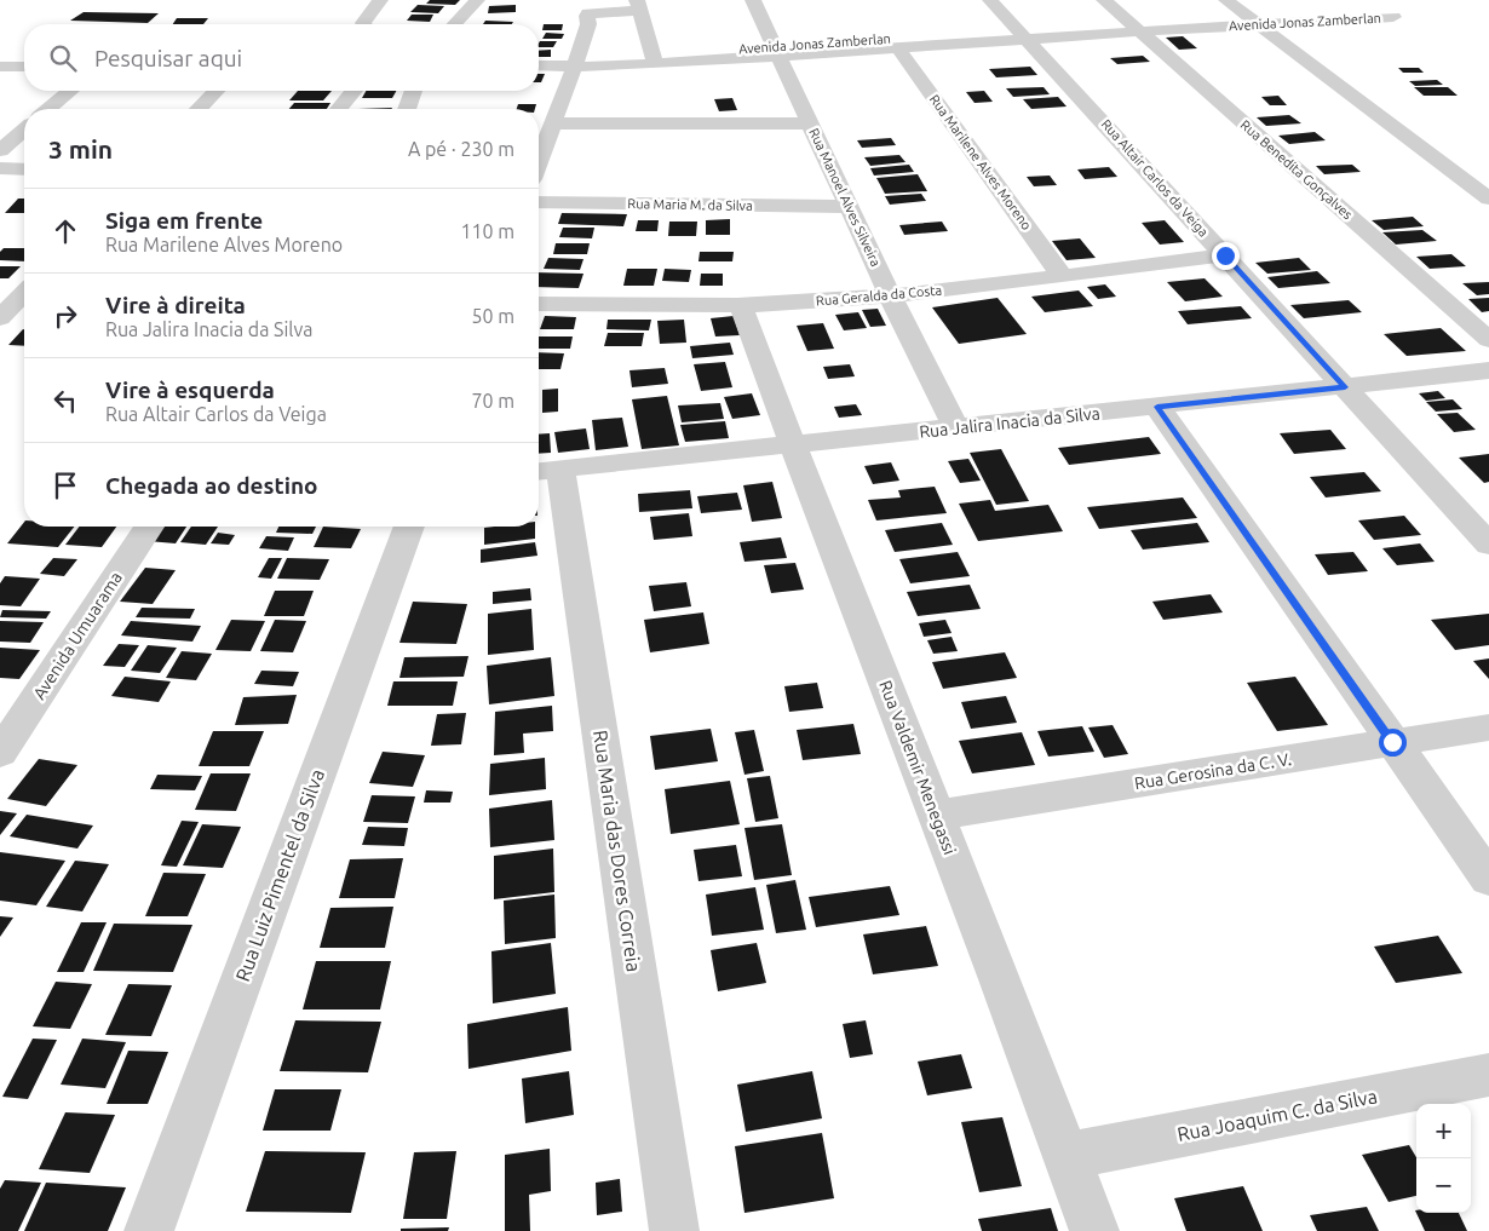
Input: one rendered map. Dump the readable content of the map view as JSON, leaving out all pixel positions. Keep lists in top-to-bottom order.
{
  "streets": {
    "street": [
      "Avenida Jonas Zamberlan",
      "Rua Marilene Alves Moreno",
      "Rua Benedita Gonçalves",
      "Rua Altair Carlos da Veiga",
      "Rua Manoel Alves Silveira",
      "Rua Maria M. da Silva",
      "Rua Geralda da Costa",
      "Rua Jalira Inacia da Silva",
      "Avenida Umuarama",
      "Rua Valdemir Menegassi",
      "Rua Gerosina da C. V.",
      "Rua Maria das Dores Correia",
      "Rua Luiz Pimentel da Silva",
      "Rua Joaquim C. da Silva"
    ]
  },
  "crossings": [
    ["Avenida Jonas Zamberlan", "Rua Marilene Alves Moreno"],
    ["Avenida Jonas Zamberlan", "Rua Benedita Gonçalves"],
    ["Avenida Jonas Zamberlan", "Rua Altair Carlos da Veiga"],
    ["Avenida Jonas Zamberlan", "Rua Manoel Alves Silveira"],
    ["Rua Marilene Alves Moreno", "Rua Geralda da Costa"],
    ["Rua Altair Carlos da Veiga", "Rua Geralda da Costa"],
    ["Rua Altair Carlos da Veiga", "Rua Jalira Inacia da Silva"],
    ["Rua Manoel Alves Silveira", "Rua Maria M. da Silva"],
    ["Rua Manoel Alves Silveira", "Rua Geralda da Costa"],
    ["Rua Manoel Alves Silveira", "Rua Jalira Inacia da Silva"],
    ["Rua Geralda da Costa", "Rua Valdemir Menegassi"],
    ["Rua Jalira Inacia da Silva", "Rua Valdemir Menegassi"],
    ["Rua Jalira Inacia da Silva", "Rua Maria das Dores Correia"],
    ["Rua Valdemir Menegassi", "Rua Gerosina da C. V."],
    ["Rua Valdemir Menegassi", "Rua Joaquim C. da Silva"]
  ],
  "page": {
    "search": "Pesquisar aqui",
    "heading": ["3 min", "A pé · 230 m"],
    "list": [
      ["Siga em frente", "Rua Marilene Alves Moreno", "110 m"],
      ["Vire à direita", "Rua Jalira Inacia da Silva", "50 m"],
      ["Vire à esquerda", "Rua Altair Carlos da Veiga", "70 m"],
      "Chegada ao destino"
    ],
    "map_buttons": ["+", "−"]
  }
}
